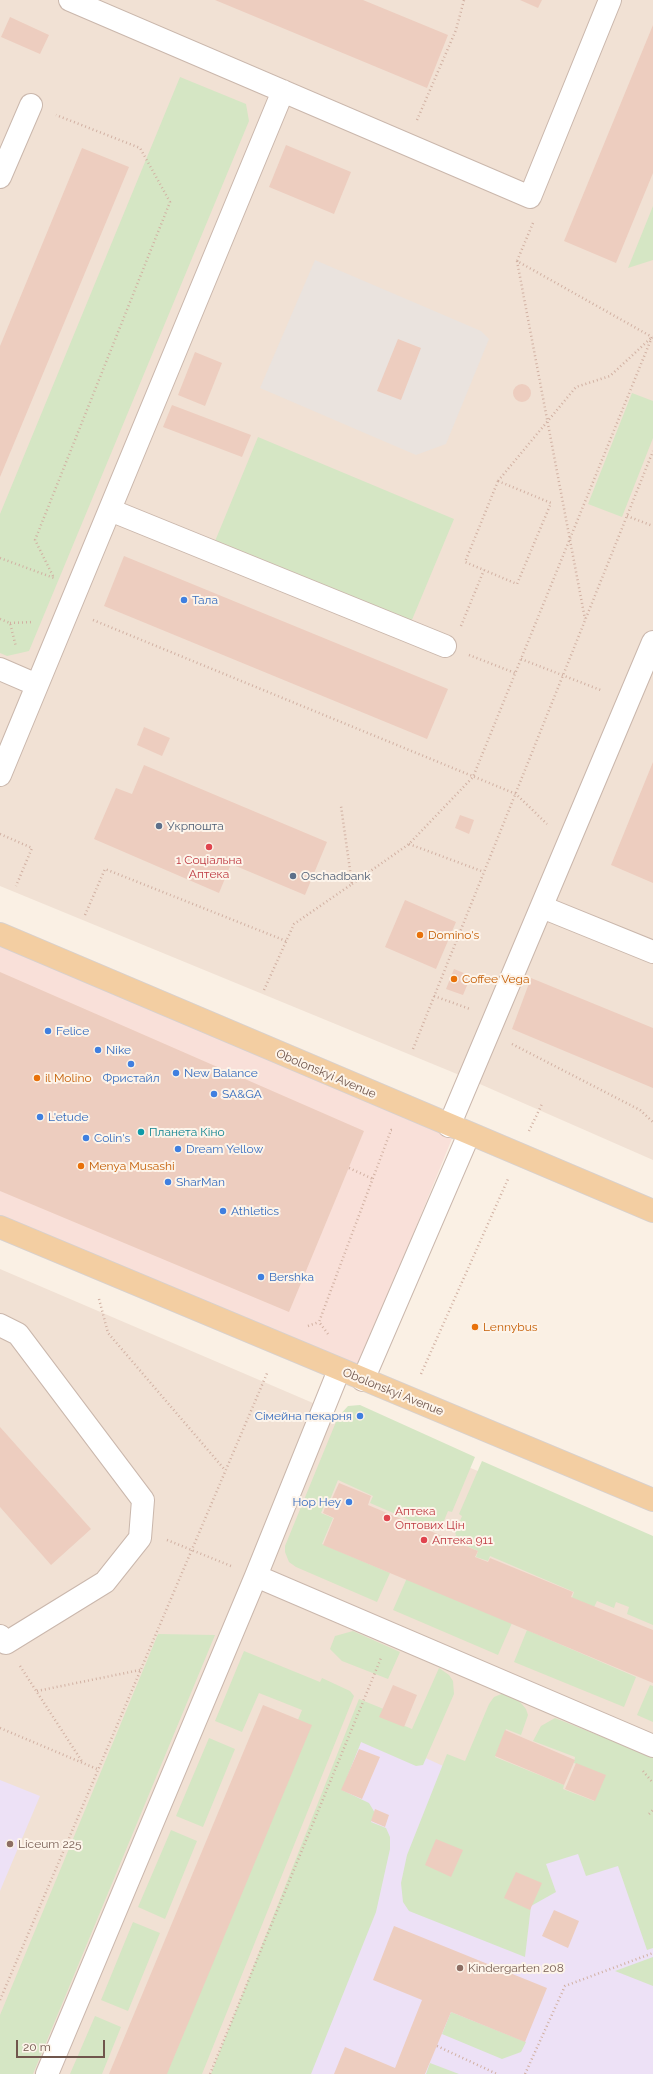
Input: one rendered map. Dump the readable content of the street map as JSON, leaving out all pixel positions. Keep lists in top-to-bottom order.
{
  "streets": {
    "main road": ["Obolonskyi Avenue"]
  },
  "places": [
    "Тала",
    "Укрпошта",
    "1 Соціальна Аптека",
    "Oschadbank",
    "Domino's",
    "Coffee Vega",
    "Felice",
    "Nike",
    "Фристайл",
    "New Balance",
    "il Molino",
    "SA&GA",
    "L'etude",
    "Планета Кіно",
    "Colin's",
    "Dream Yellow",
    "Menya Musashi",
    "SharMan",
    "Athletics",
    "Bershka",
    "Lennybus",
    "Сімейна пекарня",
    "Hop Hey",
    "Аптека Оптових Цін",
    "Аптека 911",
    "Liceum 225",
    "Kindergarten 208"
  ],
  "scale_bar": "20 m"
}
